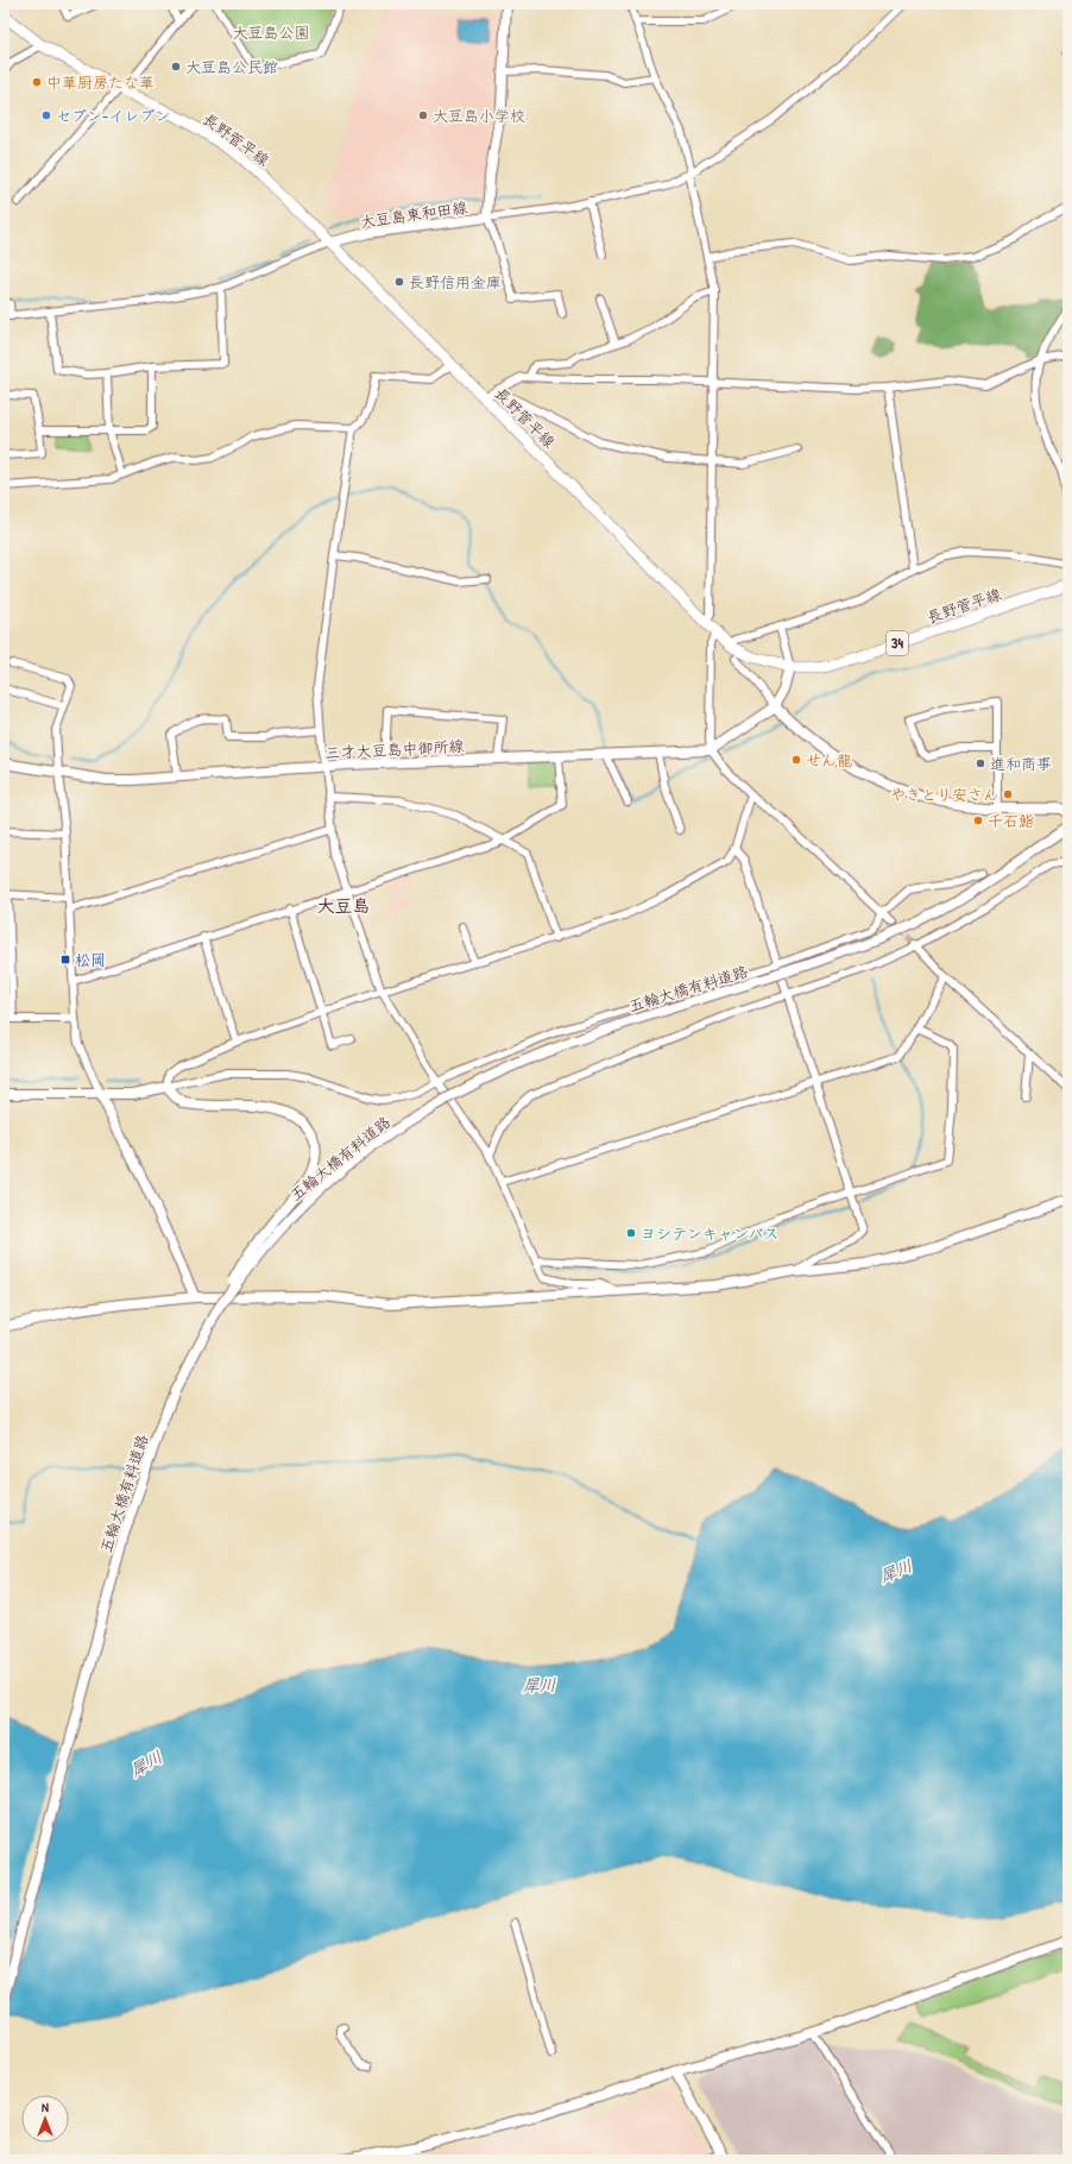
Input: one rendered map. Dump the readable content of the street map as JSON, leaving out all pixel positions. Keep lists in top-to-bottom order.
{
  "streets": {
    "main road": [
      "長野菅平線",
      "大豆島東和田線",
      "34",
      "三才大豆島中御所線",
      "五輪大橋有料道路"
    ]
  },
  "crossings": [
    ["長野菅平線", "大豆島東和田線"]
  ],
  "districts": ["大豆島"],
  "water": ["犀川"],
  "parks": ["大豆島公園"],
  "places": {
    "other": [
      "大豆島公民館",
      "中華厨房たな華",
      "セブン-イレブン",
      "大豆島小学校",
      "長野信用金庫",
      "せん龍",
      "進和商事",
      "やきとり安さん",
      "千石鮨",
      "ヨシテンキャンバス"
    ],
    "transit": ["松岡"]
  },
  "north": "top"
}
